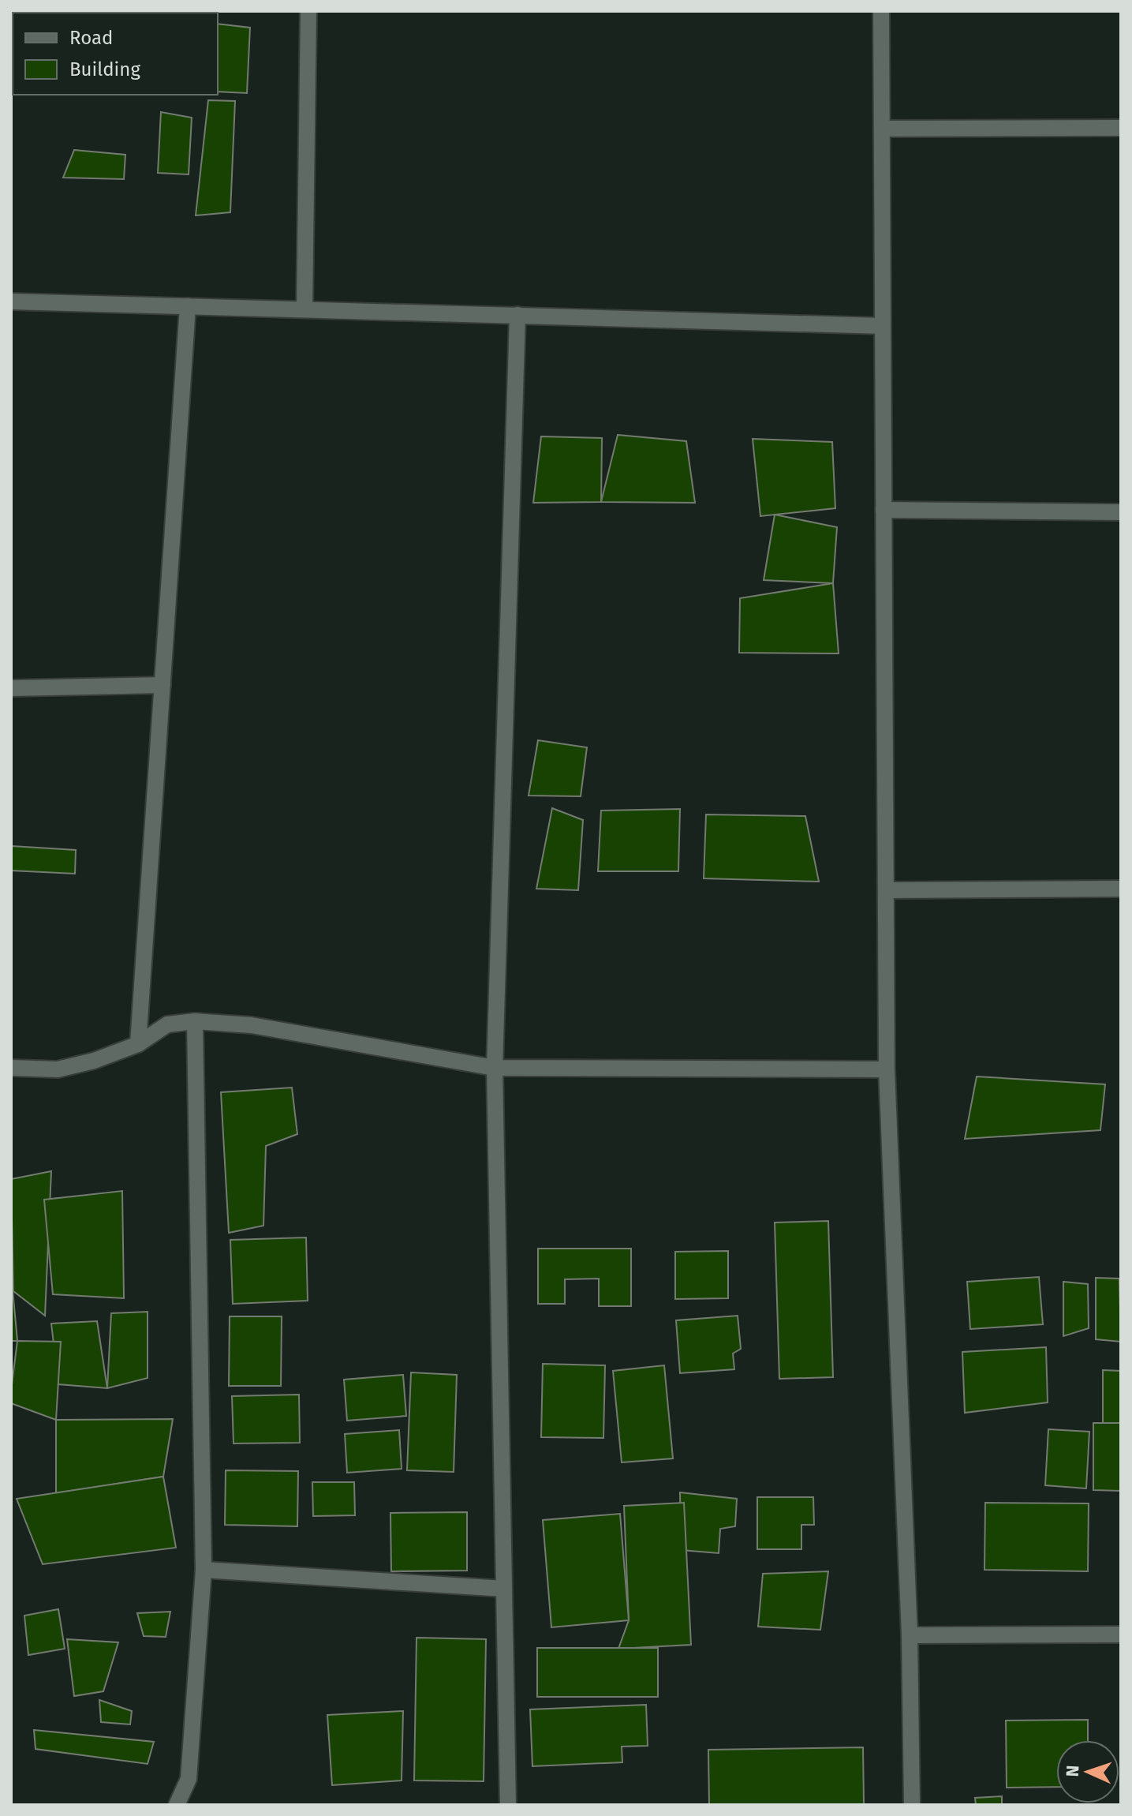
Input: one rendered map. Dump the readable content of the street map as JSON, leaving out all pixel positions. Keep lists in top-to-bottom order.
{
  "legend": ["Road", "Building"],
  "north": "left"
}
